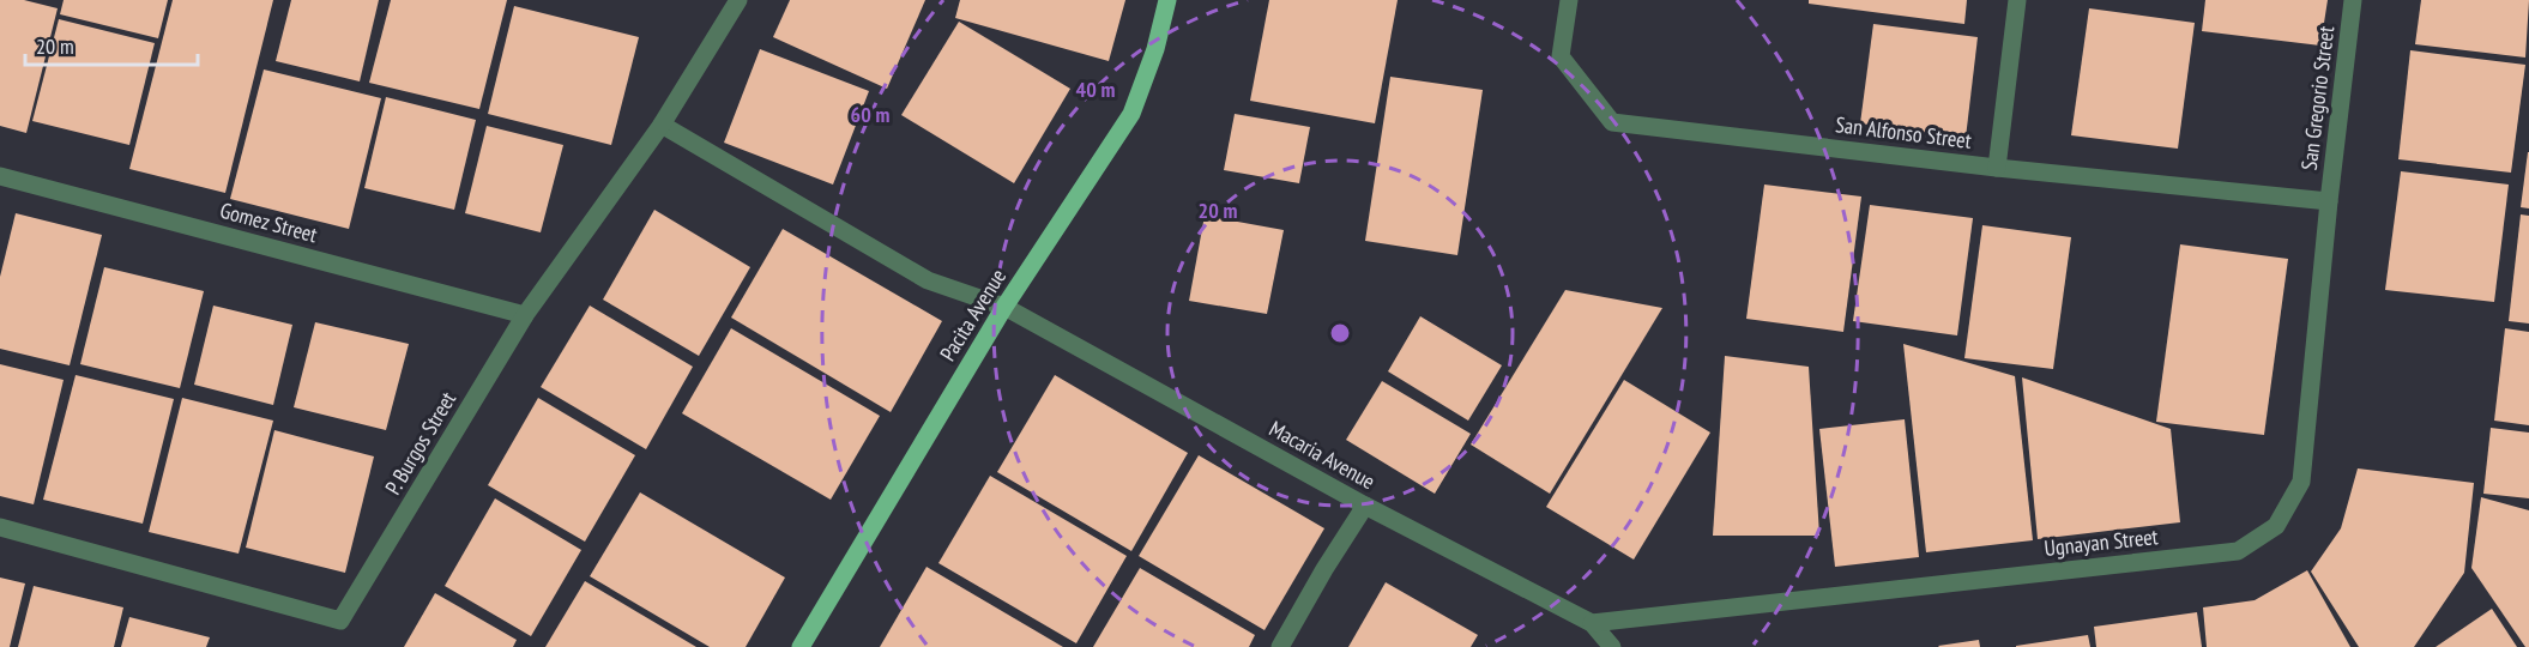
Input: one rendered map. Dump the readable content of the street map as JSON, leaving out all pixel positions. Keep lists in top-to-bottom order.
{
  "streets": {
    "main road": ["Pacita Avenue"],
    "street": [
      "San Gregorio Street",
      "San Alfonso Street",
      "Gomez Street",
      "P. Burgos Street",
      "Macaria Avenue",
      "Ugnayan Street"
    ]
  },
  "crossings": [
    ["San Gregorio Street", "San Alfonso Street"],
    ["San Gregorio Street", "Ugnayan Street"],
    ["San Alfonso Street", "Ugnayan Street"],
    ["Gomez Street", "P. Burgos Street"],
    ["Pacita Avenue", "Macaria Avenue"],
    ["P. Burgos Street", "Macaria Avenue"],
    ["Macaria Avenue", "Ugnayan Street"]
  ],
  "scale_bar": "20 m",
  "rings": ["40 m", "60 m", "20 m"]
}
